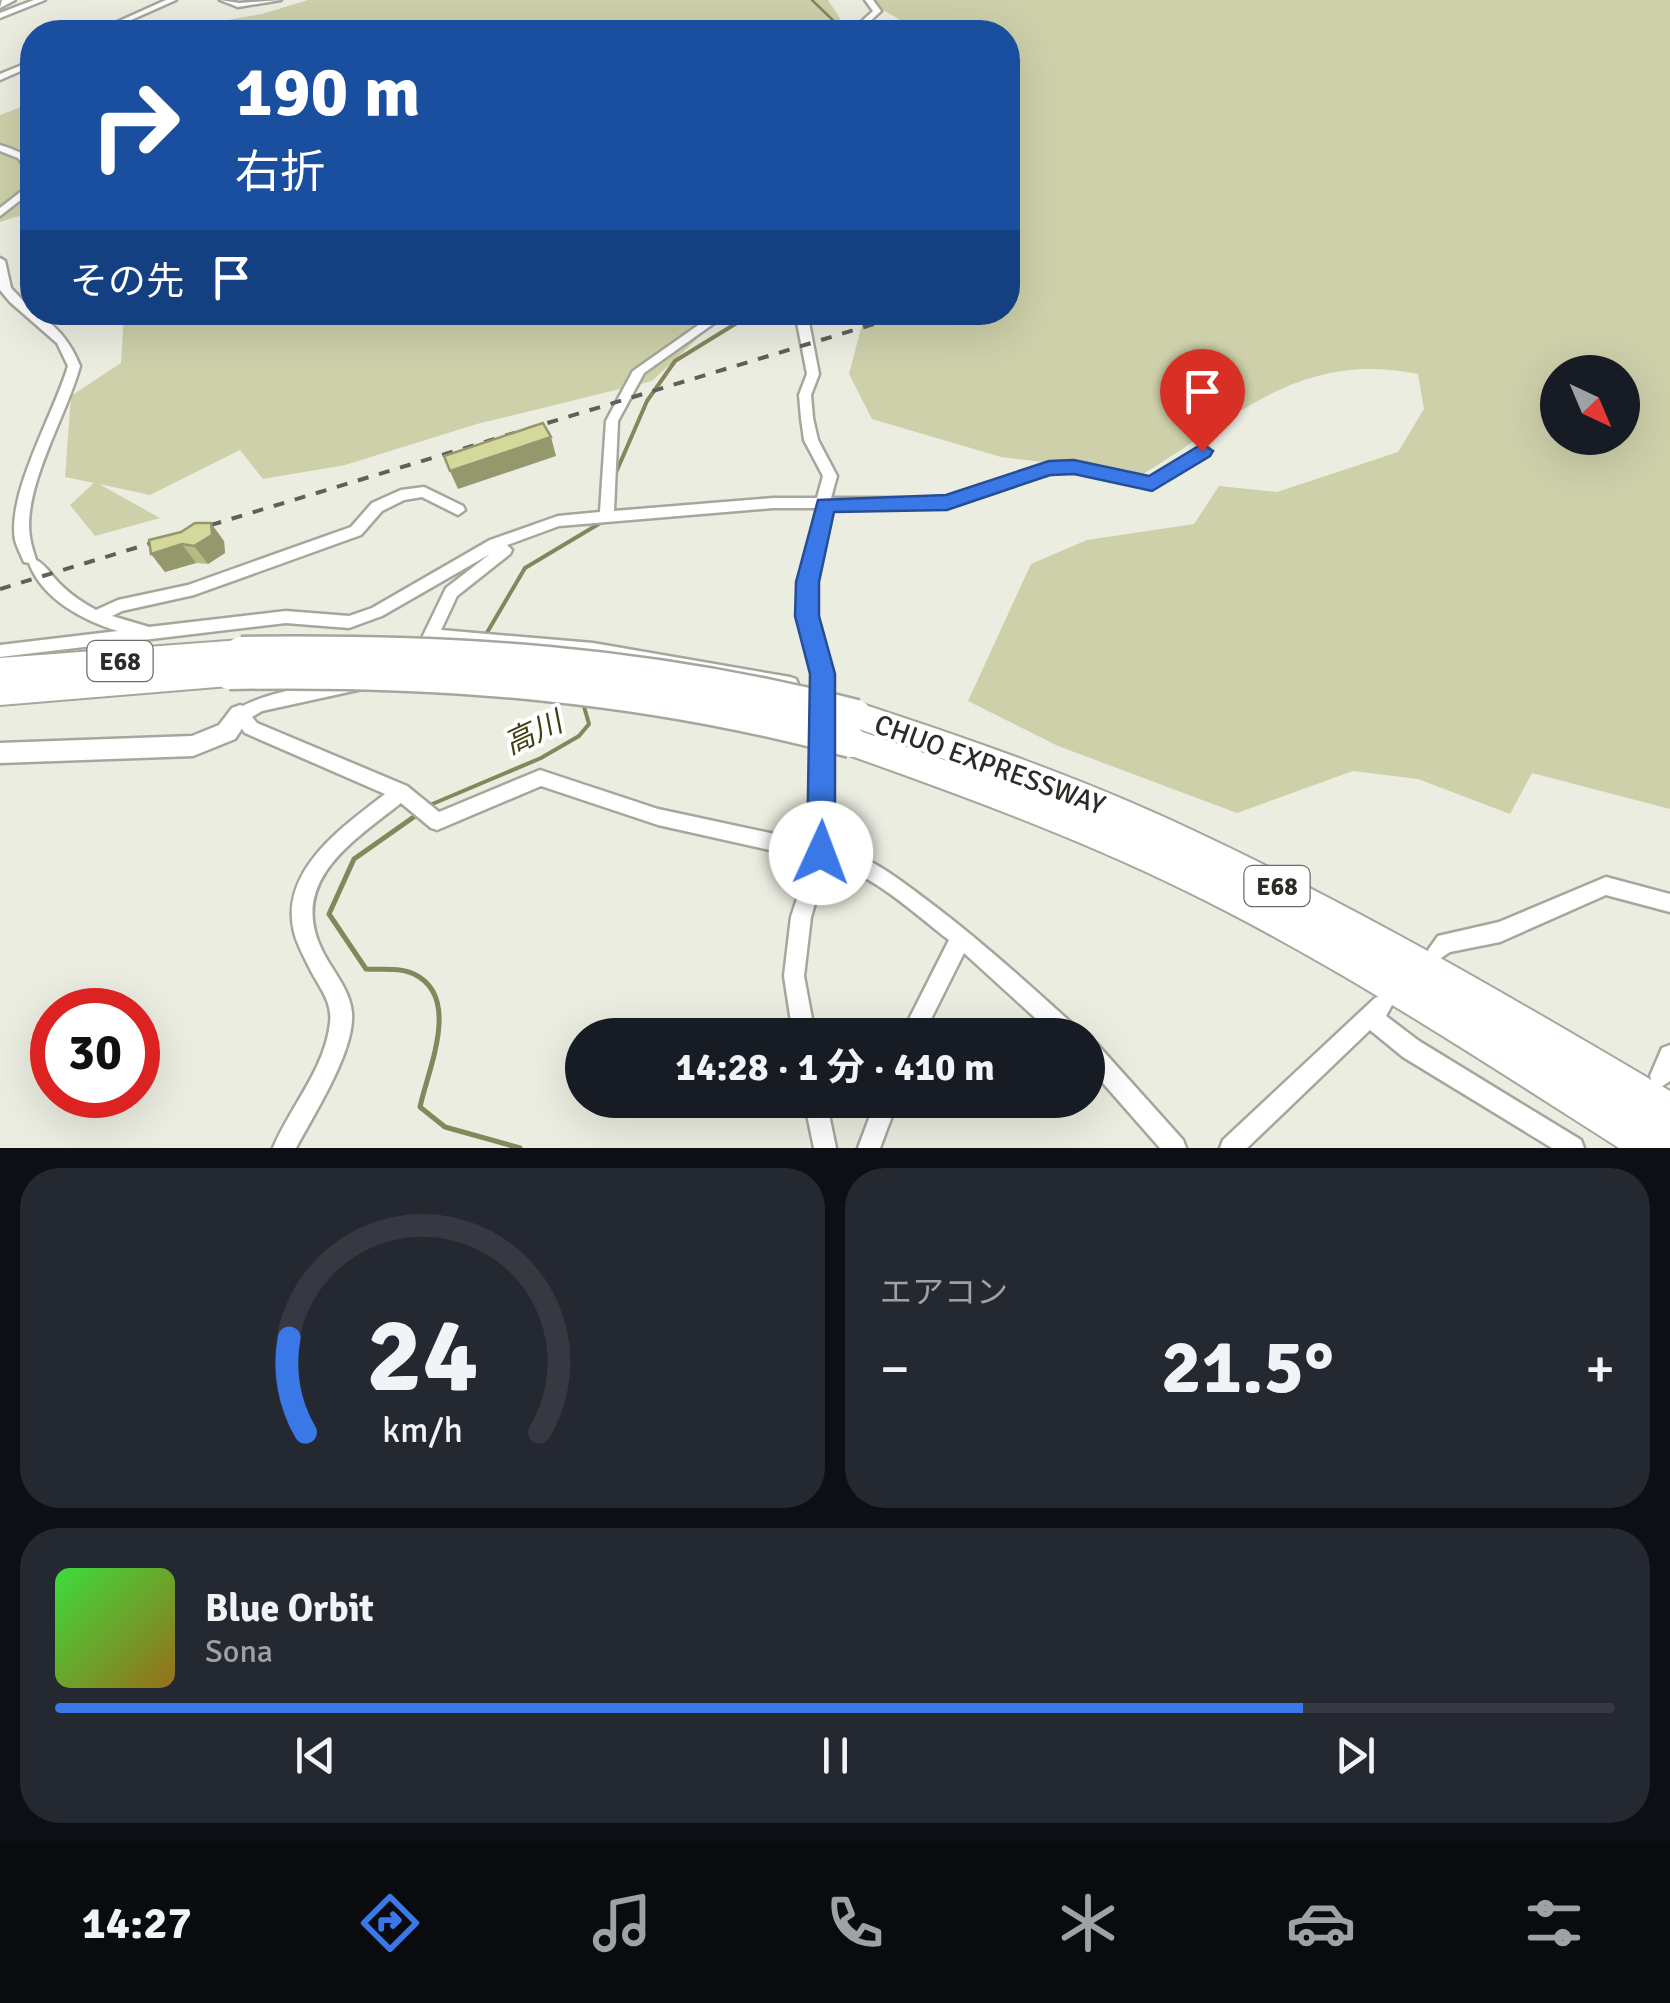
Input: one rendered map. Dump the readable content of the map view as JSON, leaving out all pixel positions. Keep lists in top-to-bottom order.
{
  "streets": {
    "highway": ["E68", "CHUO EXPRESSWAY"]
  },
  "water": ["高川"],
  "north": "bottom right",
  "page": {
    "turn": ["190 m", "右折"],
    "then": "その先",
    "limit": "30",
    "trip": "14:28 · 1 分 · 410 m",
    "tile": "エアコン",
    "heat": ["−", "21.5°", "+"],
    "song": ["Blue Orbit", "Sona"],
    "tabs": "14:27",
    "gauge": ["24", "km/h"]
  }
}
